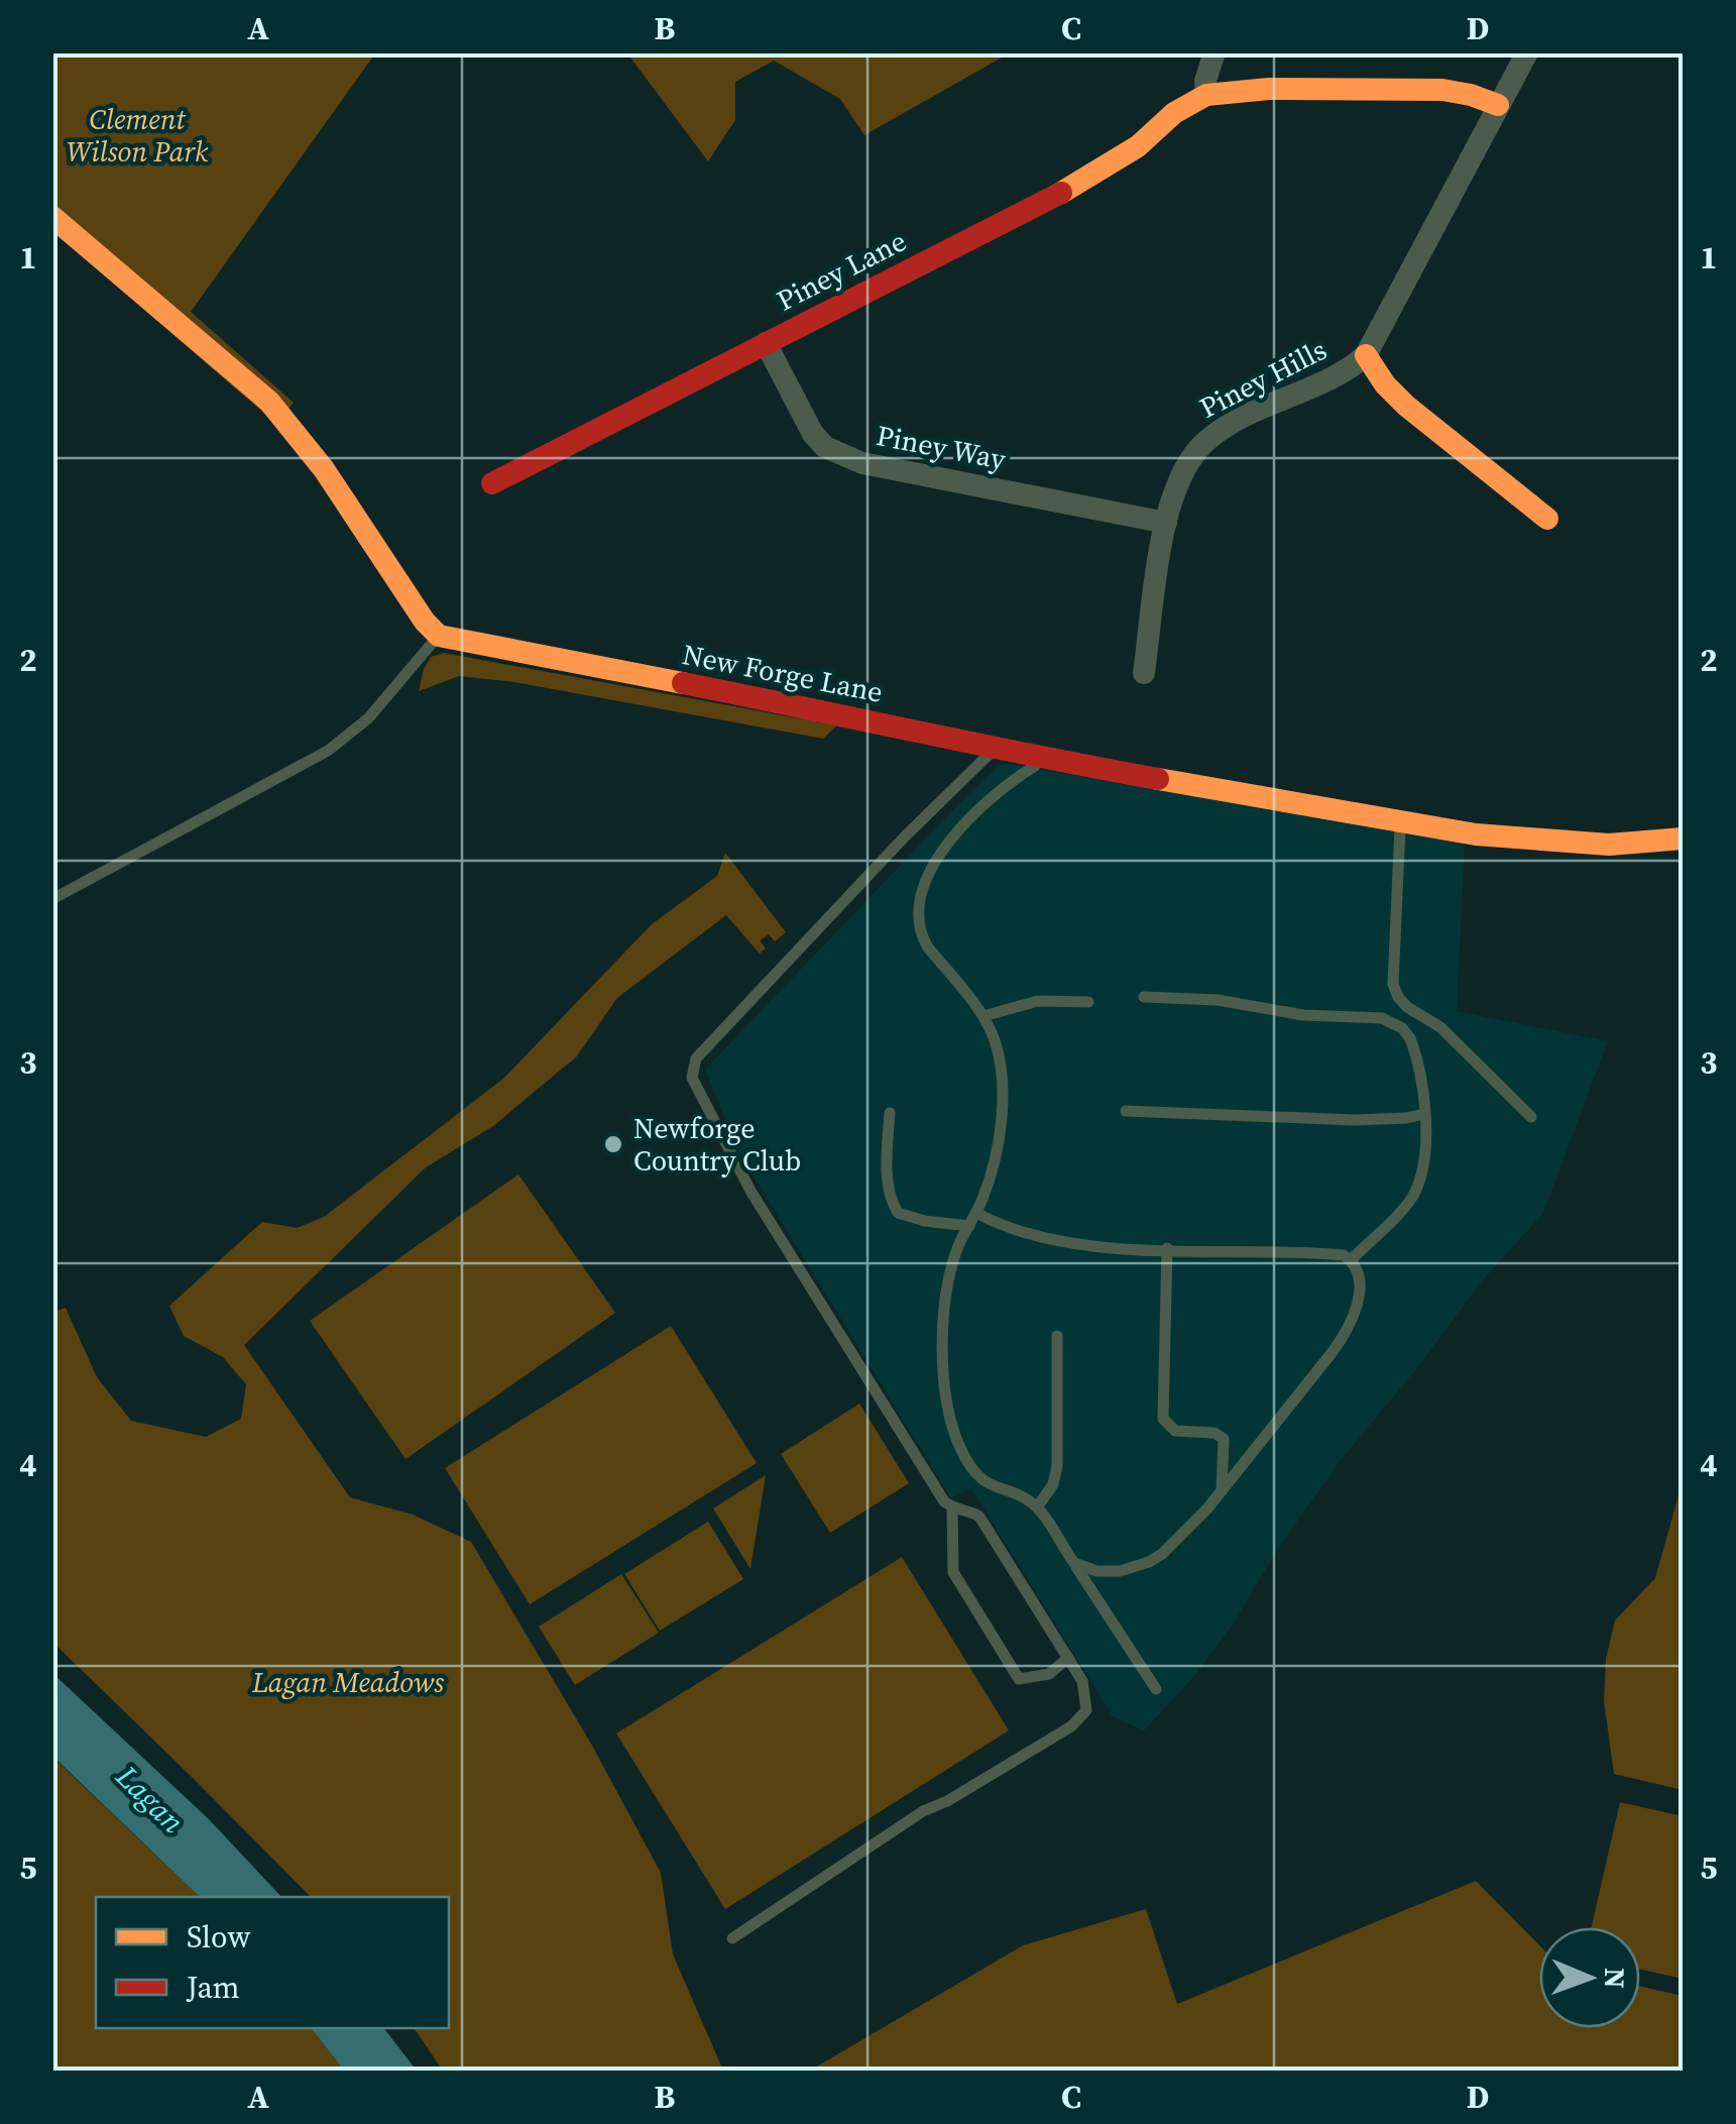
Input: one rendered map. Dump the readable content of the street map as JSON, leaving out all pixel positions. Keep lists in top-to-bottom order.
{
  "streets": {
    "street": [
      "Piney Lane",
      "Piney Hills",
      "Piney Way",
      "New Forge Lane"
    ]
  },
  "crossings": [
    ["Piney Lane", "Piney Hills"],
    ["Piney Lane", "Piney Way"],
    ["Piney Hills", "Piney Way"]
  ],
  "water": ["Lagan"],
  "parks": ["Clement Wilson Park", "Lagan Meadows"],
  "places": ["Newforge Country Club"],
  "legend": ["Slow", "Jam"],
  "north": "right",
  "grid": {
    "columns": [
      "A",
      "B",
      "C",
      "D"
    ],
    "rows": [
      "1",
      "2",
      "3",
      "4",
      "5"
    ]
  }
}
